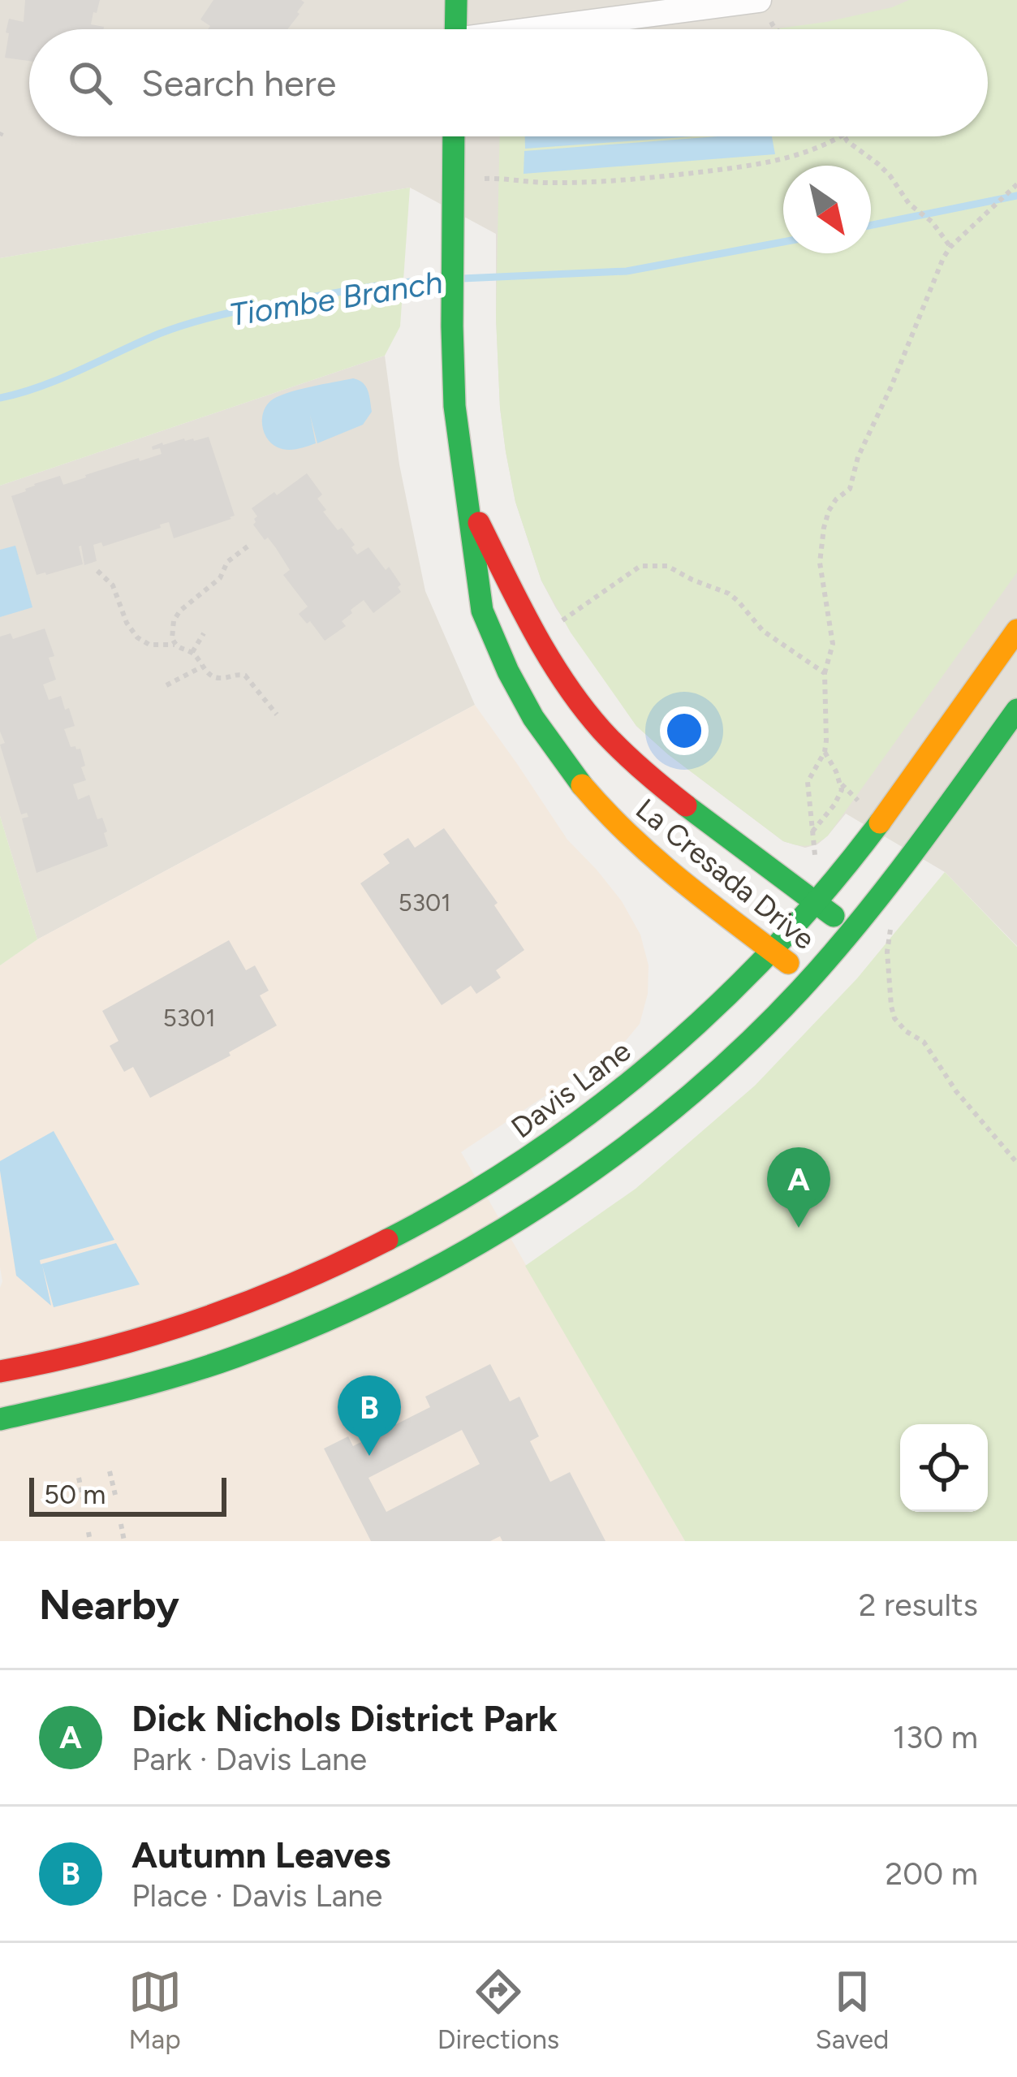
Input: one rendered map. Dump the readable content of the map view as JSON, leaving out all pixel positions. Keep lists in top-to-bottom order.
{
  "streets": {
    "main road": ["La Cresada Drive", "Davis Lane"]
  },
  "crossings": [
    ["La Cresada Drive", "Davis Lane"]
  ],
  "water": ["Tiombe Branch"],
  "house_numbers": ["5301", "5301"],
  "scale_bar": "50 m",
  "north": "bottom right",
  "page": {
    "search": "Search here",
    "pins": ["A", "B"],
    "scale": "50 m",
    "heading": ["Nearby", "2 results"],
    "list": [
      {
        "mark": "A",
        "name": "Dick Nichols District Park",
        "note": "Park · Davis Lane",
        "value": "130 m"
      },
      {
        "mark": "B",
        "name": "Autumn Leaves",
        "note": "Place · Davis Lane",
        "value": "200 m"
      }
    ],
    "nav": ["Map", "Directions", "Saved"]
  }
}
